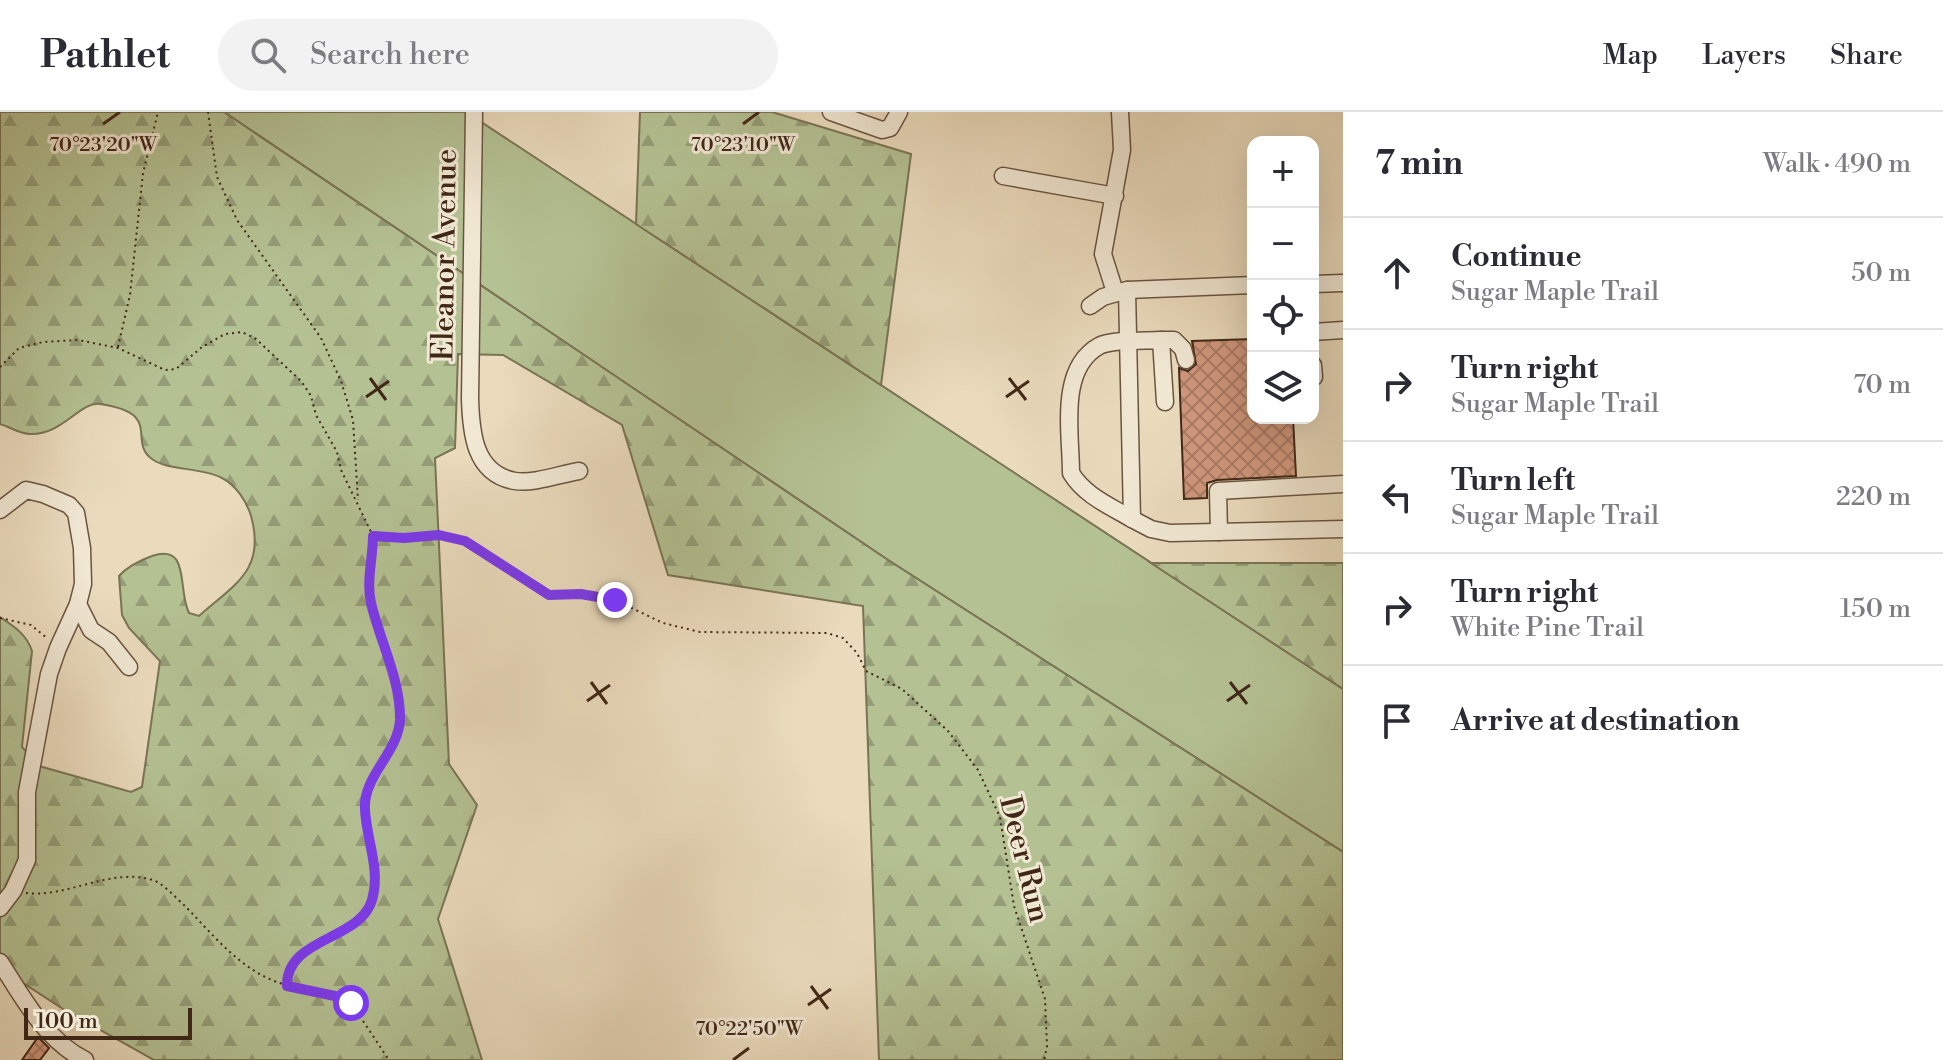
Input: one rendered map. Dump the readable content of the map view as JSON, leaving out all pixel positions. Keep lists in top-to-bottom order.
{
  "streets": {
    "street": ["Eleanor Avenue"],
    "path": ["Deer Run"]
  },
  "scale_bar": "100 m",
  "page": {
    "header": "Pathlet",
    "search": "Search here",
    "nav": ["Map", "Layers", "Share"],
    "heading": ["7 min", "Walk · 490 m"],
    "map_buttons": ["+", "−"],
    "list": [
      ["Continue", "Sugar Maple Trail", "50 m"],
      ["Turn right", "Sugar Maple Trail", "70 m"],
      ["Turn left", "Sugar Maple Trail", "220 m"],
      ["Turn right", "White Pine Trail", "150 m"],
      "Arrive at destination"
    ],
    "scale": "100 m"
  },
  "coordinates": ["70°23'10\"W", "70°23'20\"W", "70°22'50\"W"]
}
